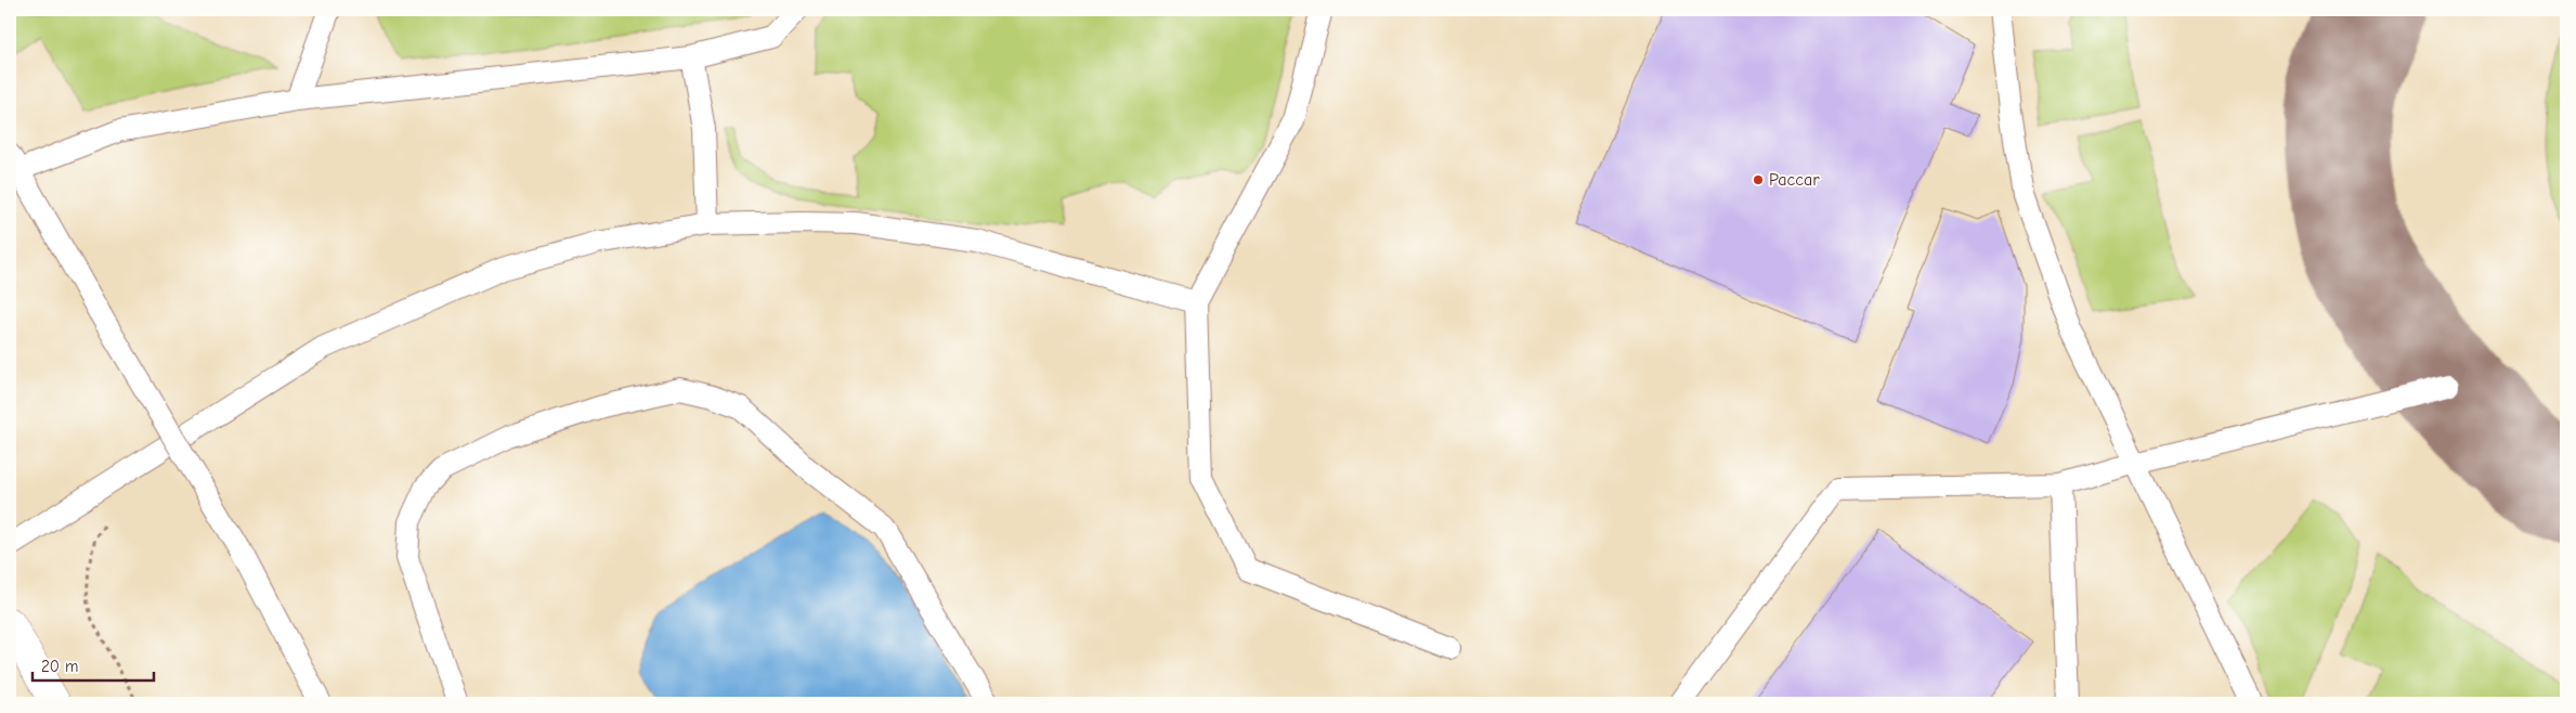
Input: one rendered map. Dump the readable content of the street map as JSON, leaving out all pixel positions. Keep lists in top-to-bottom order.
{
  "places": ["Paccar"],
  "scale_bar": "20 m"
}
